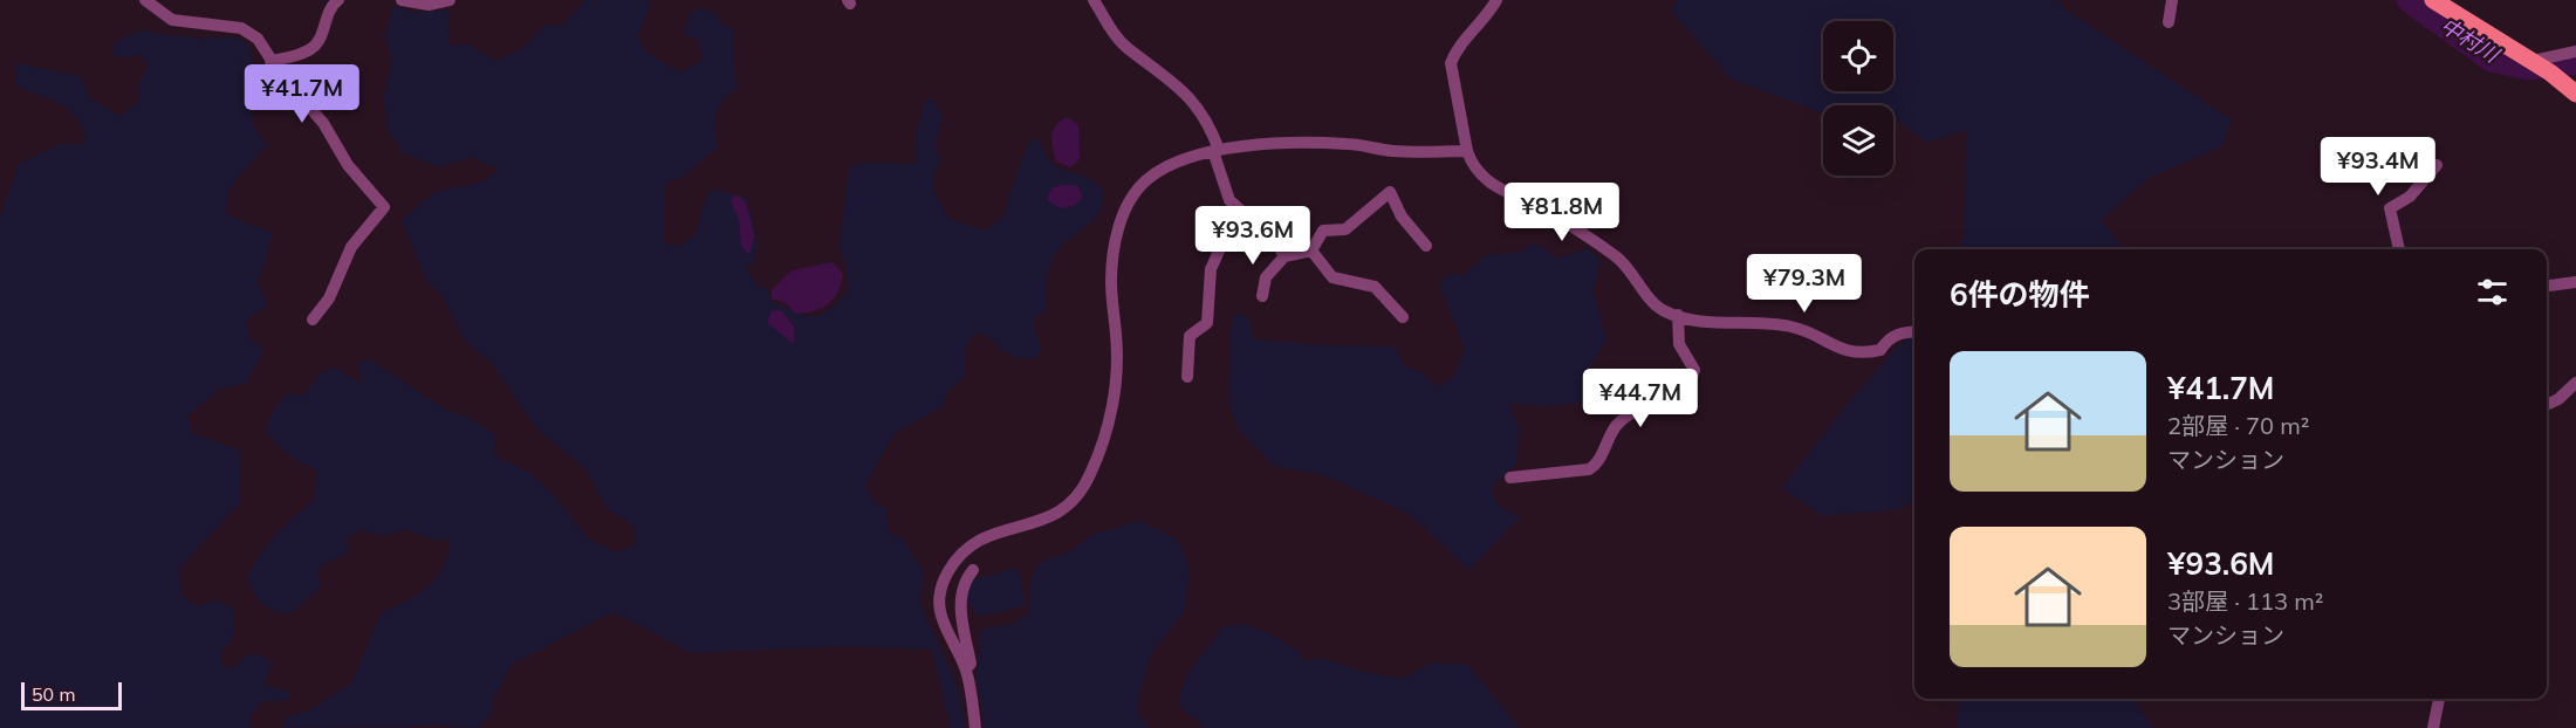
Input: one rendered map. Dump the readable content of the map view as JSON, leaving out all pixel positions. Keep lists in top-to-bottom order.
{
  "water": ["中村川"],
  "scale_bar": "50 m",
  "page": {
    "price": [
      "¥41.7M",
      "¥93.4M",
      "¥81.8M",
      "¥93.6M",
      "¥79.3M",
      "¥44.7M"
    ],
    "heading": "6件の物件",
    "list": [
      {
        "name": "¥41.7M",
        "note": "2部屋 · 70 m² · マンション"
      },
      {
        "name": "¥93.6M",
        "note": "3部屋 · 113 m² · マンション"
      }
    ],
    "scale": "50 m"
  }
}
